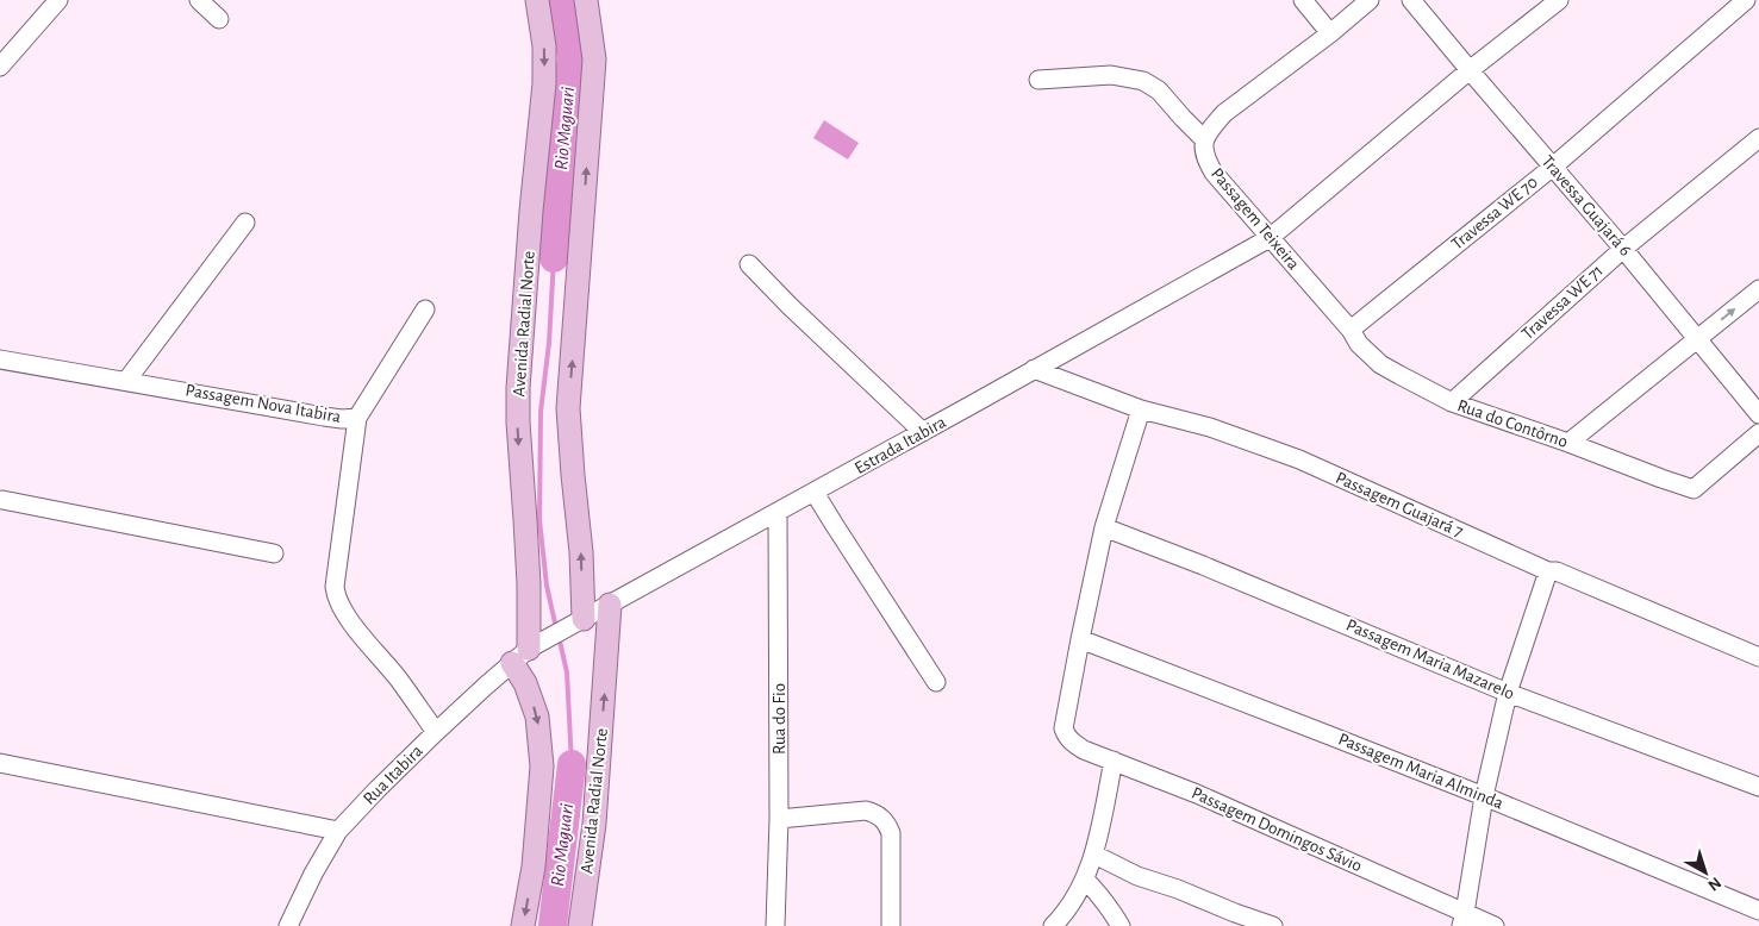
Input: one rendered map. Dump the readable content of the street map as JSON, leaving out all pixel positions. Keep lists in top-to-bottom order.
{
  "streets": {
    "main road": ["Avenida Radial Norte"],
    "street": [
      "Travessa Guajará 6",
      "Travessa WE 70",
      "Passagem Teixeira",
      "Travessa WE 71",
      "Passagem Nova Itabira",
      "Rua do Contôrno",
      "Estrada Itabira",
      "Passagem Guajará 7",
      "Passagem Maria Mazarelo",
      "Rua do Fio",
      "Passagem Maria Alminda",
      "Rua Itabira",
      "Passagem Domingos Sávio"
    ]
  },
  "crossings": [
    ["Travessa Guajará 6", "Travessa WE 70"],
    ["Travessa Guajará 6", "Travessa WE 71"],
    ["Travessa Guajará 6", "Estrada Itabira"],
    ["Travessa WE 70", "Passagem Teixeira"],
    ["Travessa WE 70", "Rua do Contôrno"],
    ["Passagem Teixeira", "Rua do Contôrno"],
    ["Passagem Teixeira", "Estrada Itabira"],
    ["Travessa WE 71", "Rua do Contôrno"],
    ["Avenida Radial Norte", "Estrada Itabira"],
    ["Avenida Radial Norte", "Rua Itabira"],
    ["Passagem Nova Itabira", "Rua Itabira"],
    ["Estrada Itabira", "Passagem Guajará 7"],
    ["Estrada Itabira", "Rua do Fio"],
    ["Estrada Itabira", "Rua Itabira"],
    ["Passagem Maria Alminda", "Passagem Domingos Sávio"]
  ],
  "water": ["Rio Maguari"],
  "north": "bottom right"
}
